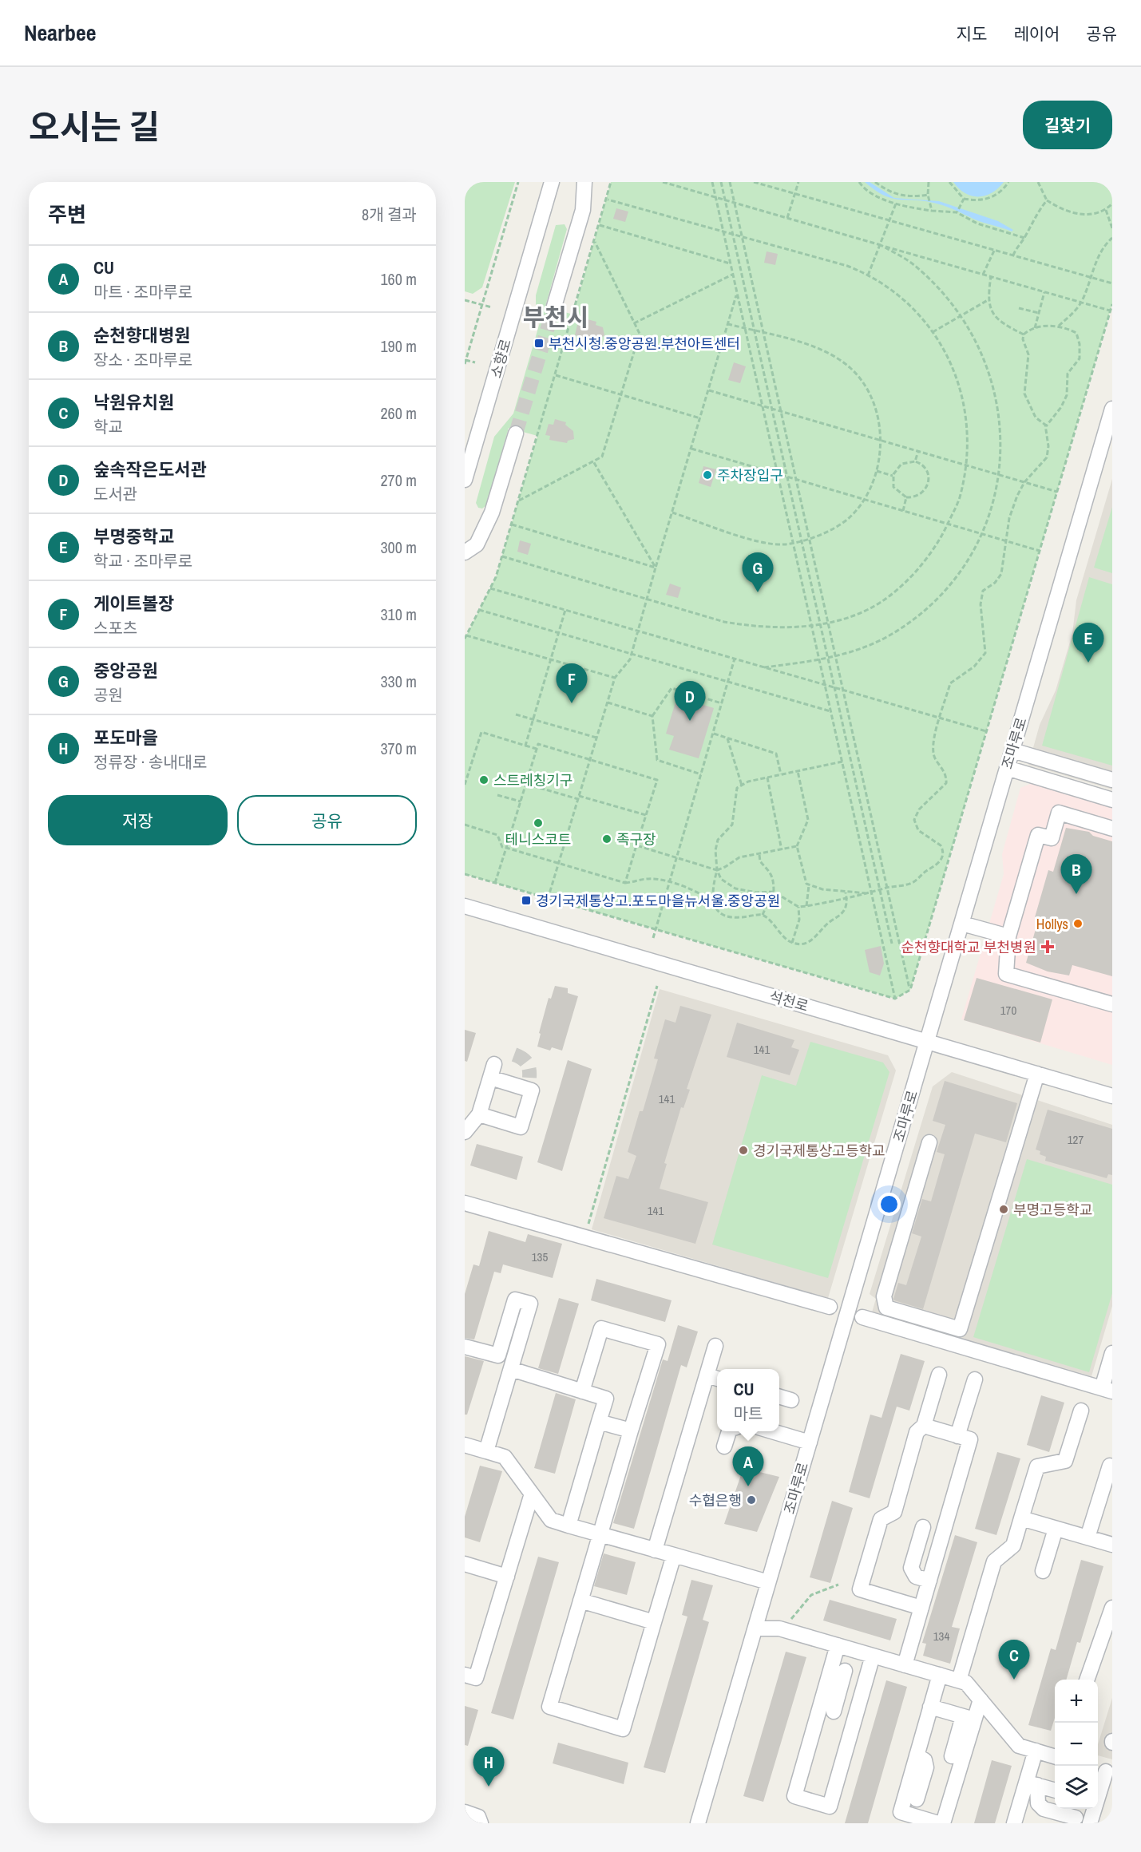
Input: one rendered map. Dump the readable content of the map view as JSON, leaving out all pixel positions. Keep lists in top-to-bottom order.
{
  "streets": {
    "street": ["소향로", "조마루로", "석천로"]
  },
  "crossings": [
    ["조마루로", "석천로"]
  ],
  "districts": ["부천시"],
  "places": {
    "transit": ["부천시청.중앙공원.부천아트센터", "경기국제통상고.포도마을뉴서울.중앙공원"],
    "other": [
      "주차장입구",
      "스트레칭기구",
      "테니스코트",
      "족구장",
      "Hollys",
      "경기국제통상고등학교",
      "부명고등학교",
      "수협은행"
    ],
    "health": ["순천향대학교 부천병원"]
  },
  "house_numbers": [
    "170",
    "141",
    "141",
    "127",
    "141",
    "135",
    "134"
  ],
  "page": {
    "header": "Nearbee",
    "nav": ["지도", "레이어", "공유"],
    "title": "오시는 길",
    "buttons": [
      "길찾기",
      ["저장", "공유"]
    ],
    "heading": ["주변", "8개 결과"],
    "list": [
      {
        "mark": "A",
        "name": "CU",
        "note": "마트 · 조마루로",
        "value": "160 m"
      },
      {
        "mark": "B",
        "name": "순천향대병원",
        "note": "장소 · 조마루로",
        "value": "190 m"
      },
      {
        "mark": "C",
        "name": "낙원유치원",
        "note": "학교",
        "value": "260 m"
      },
      {
        "mark": "D",
        "name": "숲속작은도서관",
        "note": "도서관",
        "value": "270 m"
      },
      {
        "mark": "E",
        "name": "부명중학교",
        "note": "학교 · 조마루로",
        "value": "300 m"
      },
      {
        "mark": "F",
        "name": "게이트볼장",
        "note": "스포츠",
        "value": "310 m"
      },
      {
        "mark": "G",
        "name": "중앙공원",
        "note": "공원",
        "value": "330 m"
      },
      {
        "mark": "H",
        "name": "포도마을",
        "note": "정류장 · 송내대로",
        "value": "370 m"
      }
    ],
    "pins": [
      "G",
      "E",
      "F",
      "D",
      "B",
      "A",
      "C",
      "H"
    ],
    "popup": ["CU", "마트"],
    "map_buttons": ["+", "−"]
  }
}
